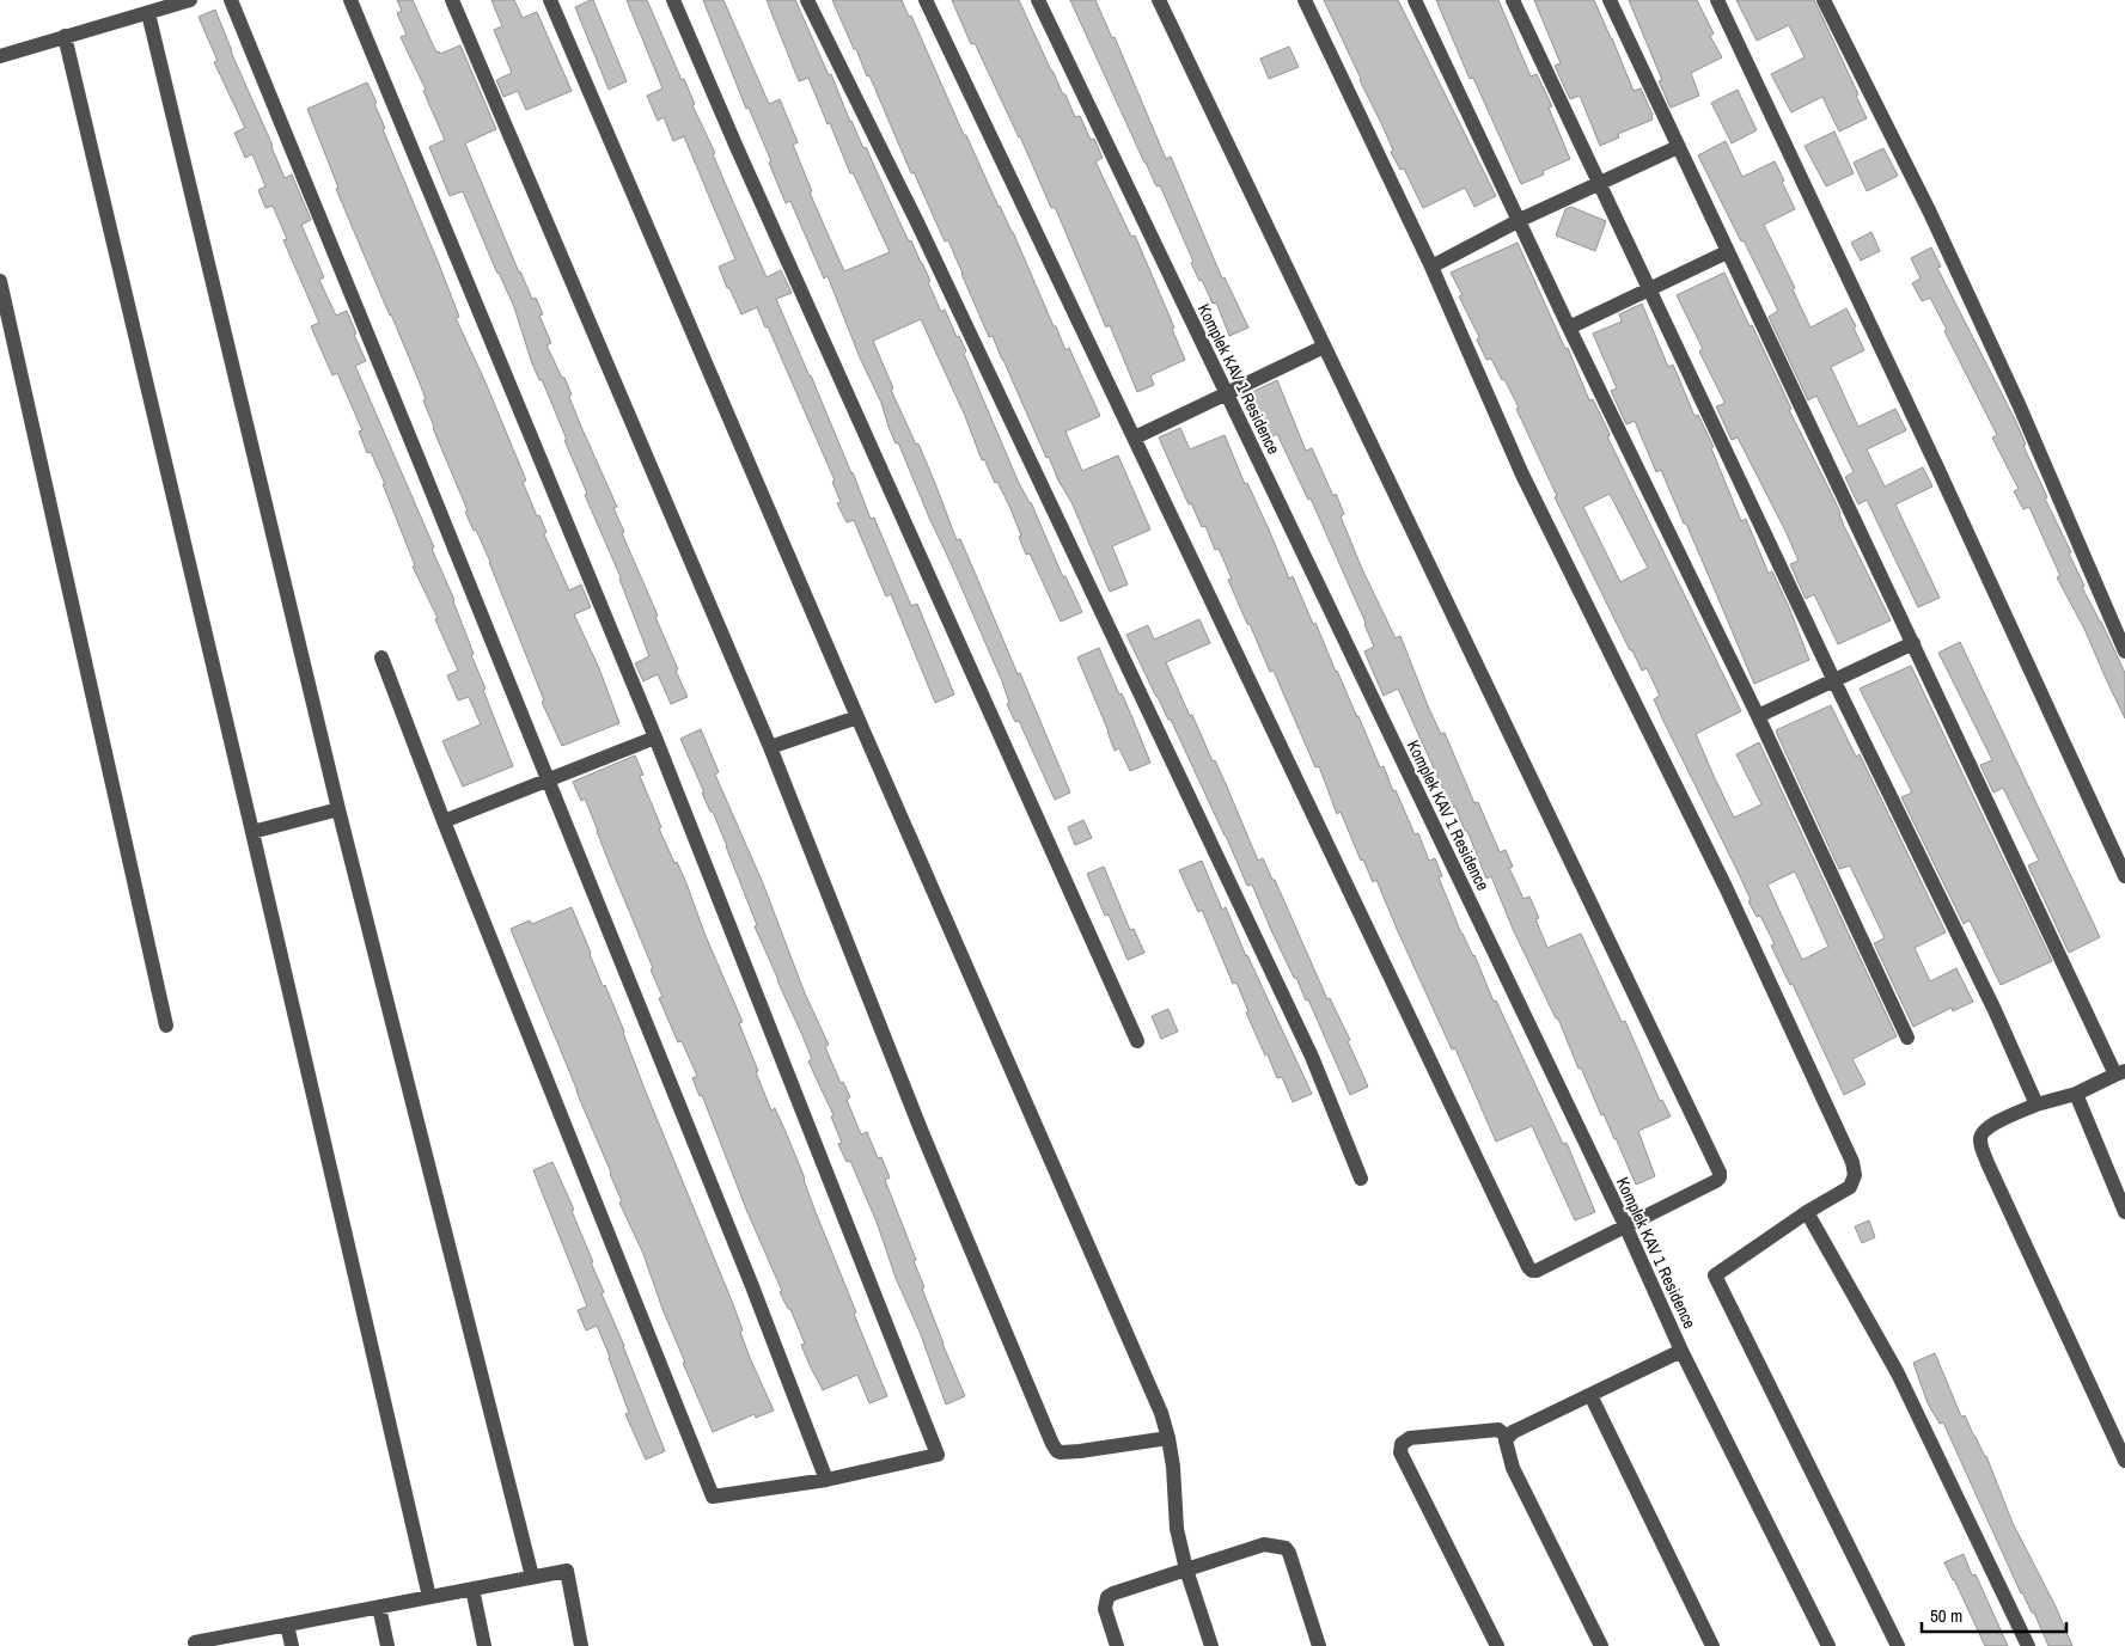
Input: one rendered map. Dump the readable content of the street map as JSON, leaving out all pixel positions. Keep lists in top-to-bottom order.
{
  "streets": {
    "street": ["Komplek KAV 1 Residence"]
  },
  "scale_bar": "50 m"
}
